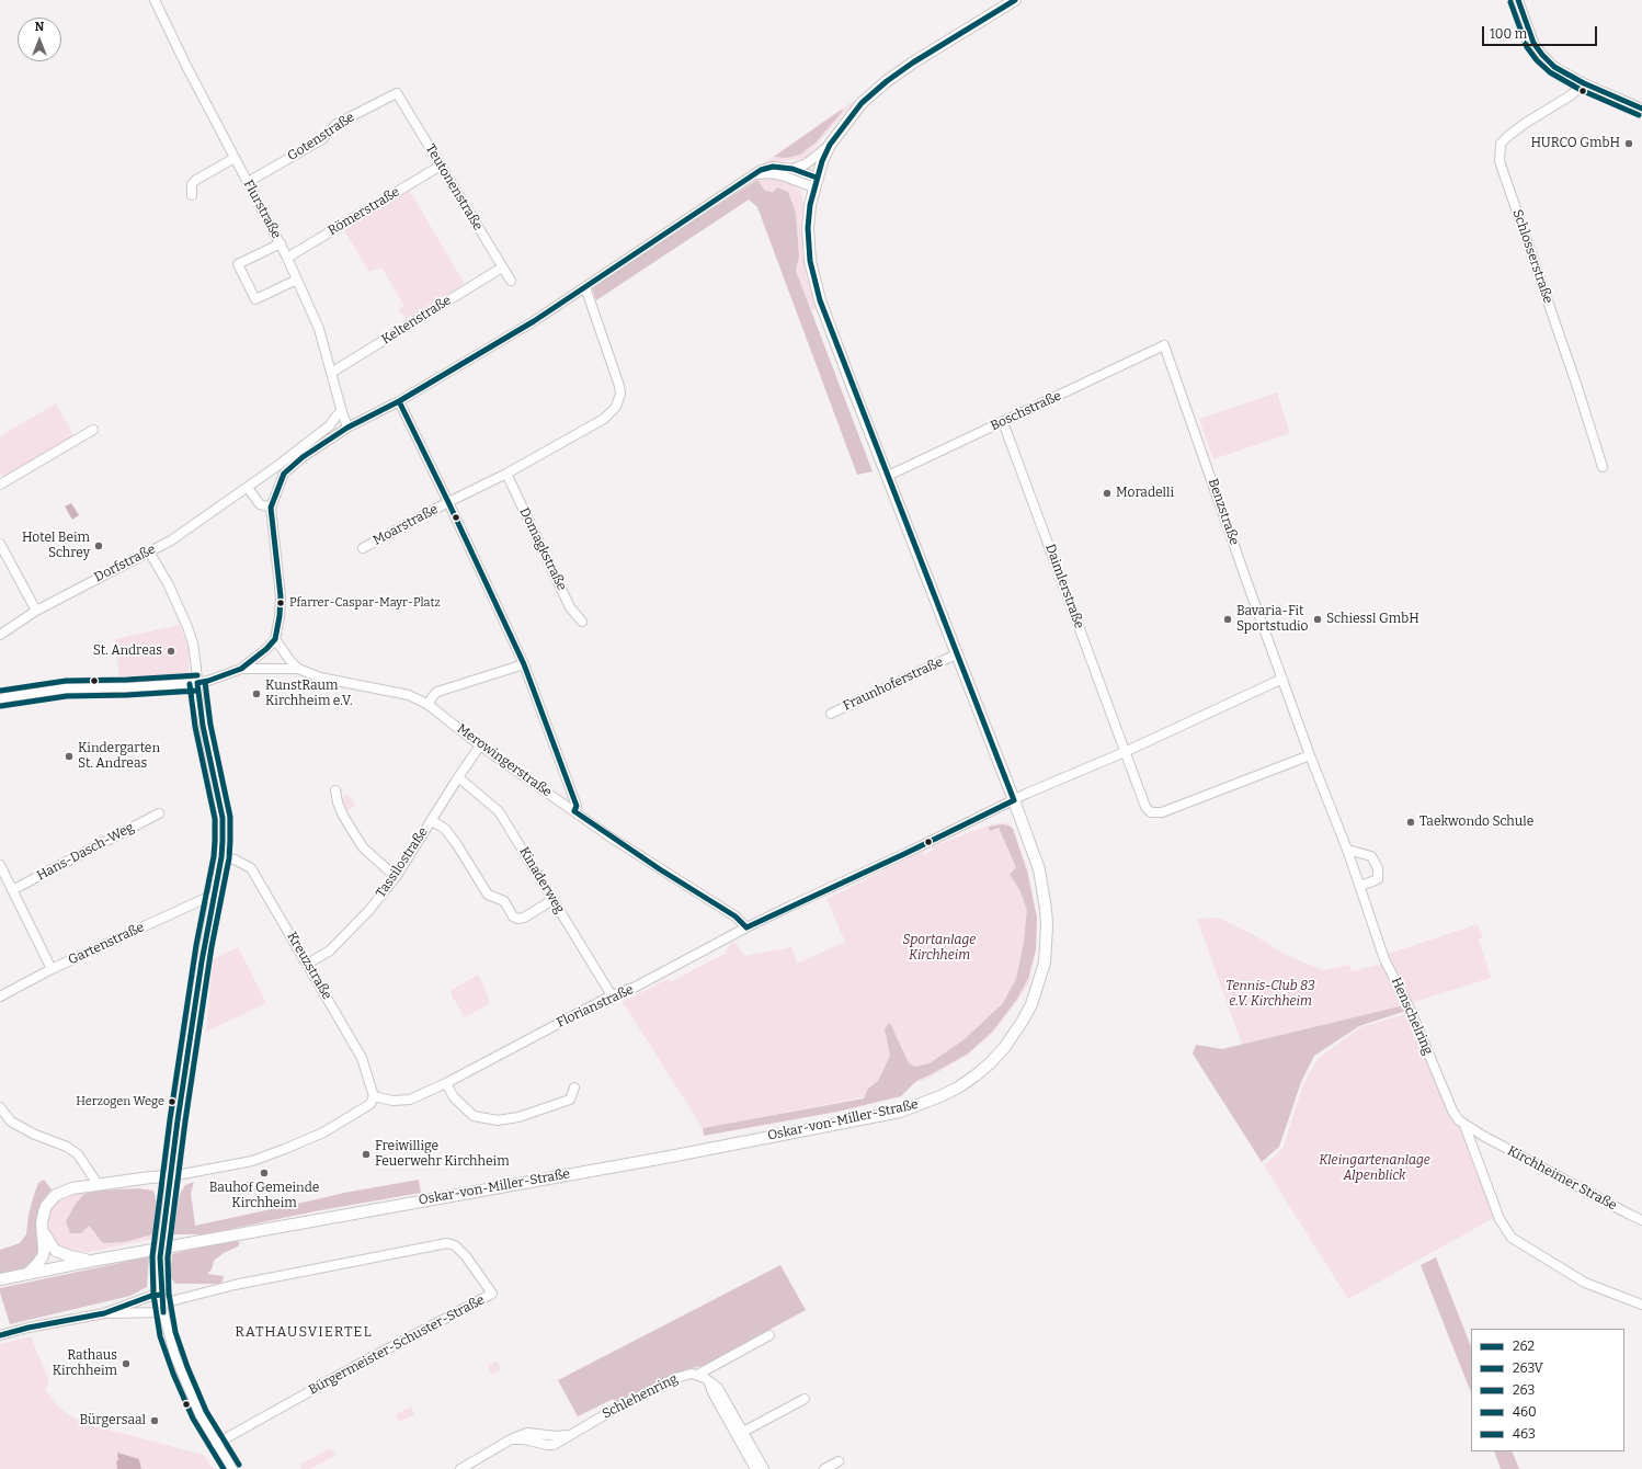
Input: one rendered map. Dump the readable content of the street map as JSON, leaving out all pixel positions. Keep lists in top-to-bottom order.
{
  "streets": {
    "main road": ["Oskar-von-Miller-Straße"],
    "street": [
      "Gotenstraße",
      "Teutonenstraße",
      "Flurstraße",
      "Römerstraße",
      "Schlosserstraße",
      "Keltenstraße",
      "Boschstraße",
      "Benzstraße",
      "Moarstraße",
      "Domagkstraße",
      "Dorfstraße",
      "Daimlerstraße",
      "Fraunhoferstraße",
      "Merowingerstraße",
      "Hans-Dasch-Weg",
      "Tassilostraße",
      "Kinaderweg",
      "Gartenstraße",
      "Kreuzstraße",
      "Florianstraße",
      "Henschelring",
      "Kirchheimer Straße",
      "Bürgermeister-Schuster-Straße",
      "Schlehenring"
    ]
  },
  "crossings": [
    ["Gotenstraße", "Teutonenstraße"],
    ["Gotenstraße", "Flurstraße"],
    ["Teutonenstraße", "Römerstraße"],
    ["Teutonenstraße", "Keltenstraße"],
    ["Flurstraße", "Römerstraße"],
    ["Flurstraße", "Keltenstraße"],
    ["Flurstraße", "Dorfstraße"],
    ["Boschstraße", "Benzstraße"],
    ["Boschstraße", "Daimlerstraße"],
    ["Boschstraße", "Oskar-von-Miller-Straße"],
    ["Benzstraße", "Florianstraße"],
    ["Benzstraße", "Henschelring"],
    ["Moarstraße", "Domagkstraße"],
    ["Daimlerstraße", "Florianstraße"],
    ["Fraunhoferstraße", "Oskar-von-Miller-Straße"],
    ["Merowingerstraße", "Tassilostraße"],
    ["Merowingerstraße", "Florianstraße"],
    ["Tassilostraße", "Kinaderweg"],
    ["Tassilostraße", "Kreuzstraße"],
    ["Kinaderweg", "Florianstraße"],
    ["Kreuzstraße", "Florianstraße"],
    ["Florianstraße", "Henschelring"],
    ["Florianstraße", "Oskar-von-Miller-Straße"],
    ["Henschelring", "Kirchheimer Straße"]
  ],
  "districts": ["RATHAUSVIERTEL"],
  "parks": ["Sportanlage Kirchheim", "Tennis-Club 83 e.V. Kirchheim", "Kleingartenanlage Alpenblick"],
  "places": [
    "HURCO GmbH",
    "Moradelli",
    "Hotel Beim Schrey",
    "Pfarrer-Caspar-Mayr-Platz",
    "Bavaria-Fit Sportstudio",
    "Schiessl GmbH",
    "St. Andreas",
    "KunstRaum Kirchheim e.V.",
    "Kindergarten St. Andreas",
    "Taekwondo Schule",
    "Herzogen Wege",
    "Freiwillige Feuerwehr Kirchheim",
    "Bauhof Gemeinde Kirchheim",
    "Rathaus Kirchheim",
    "Bürgersaal"
  ],
  "lines": [
    "transit line 262",
    "transit line 460",
    "transit line 463",
    "transit line 263",
    "transit line 263V"
  ],
  "legend": [
    "262",
    "263V",
    "263",
    "460",
    "463"
  ],
  "scale_bar": "100 m",
  "north": "top"
}
